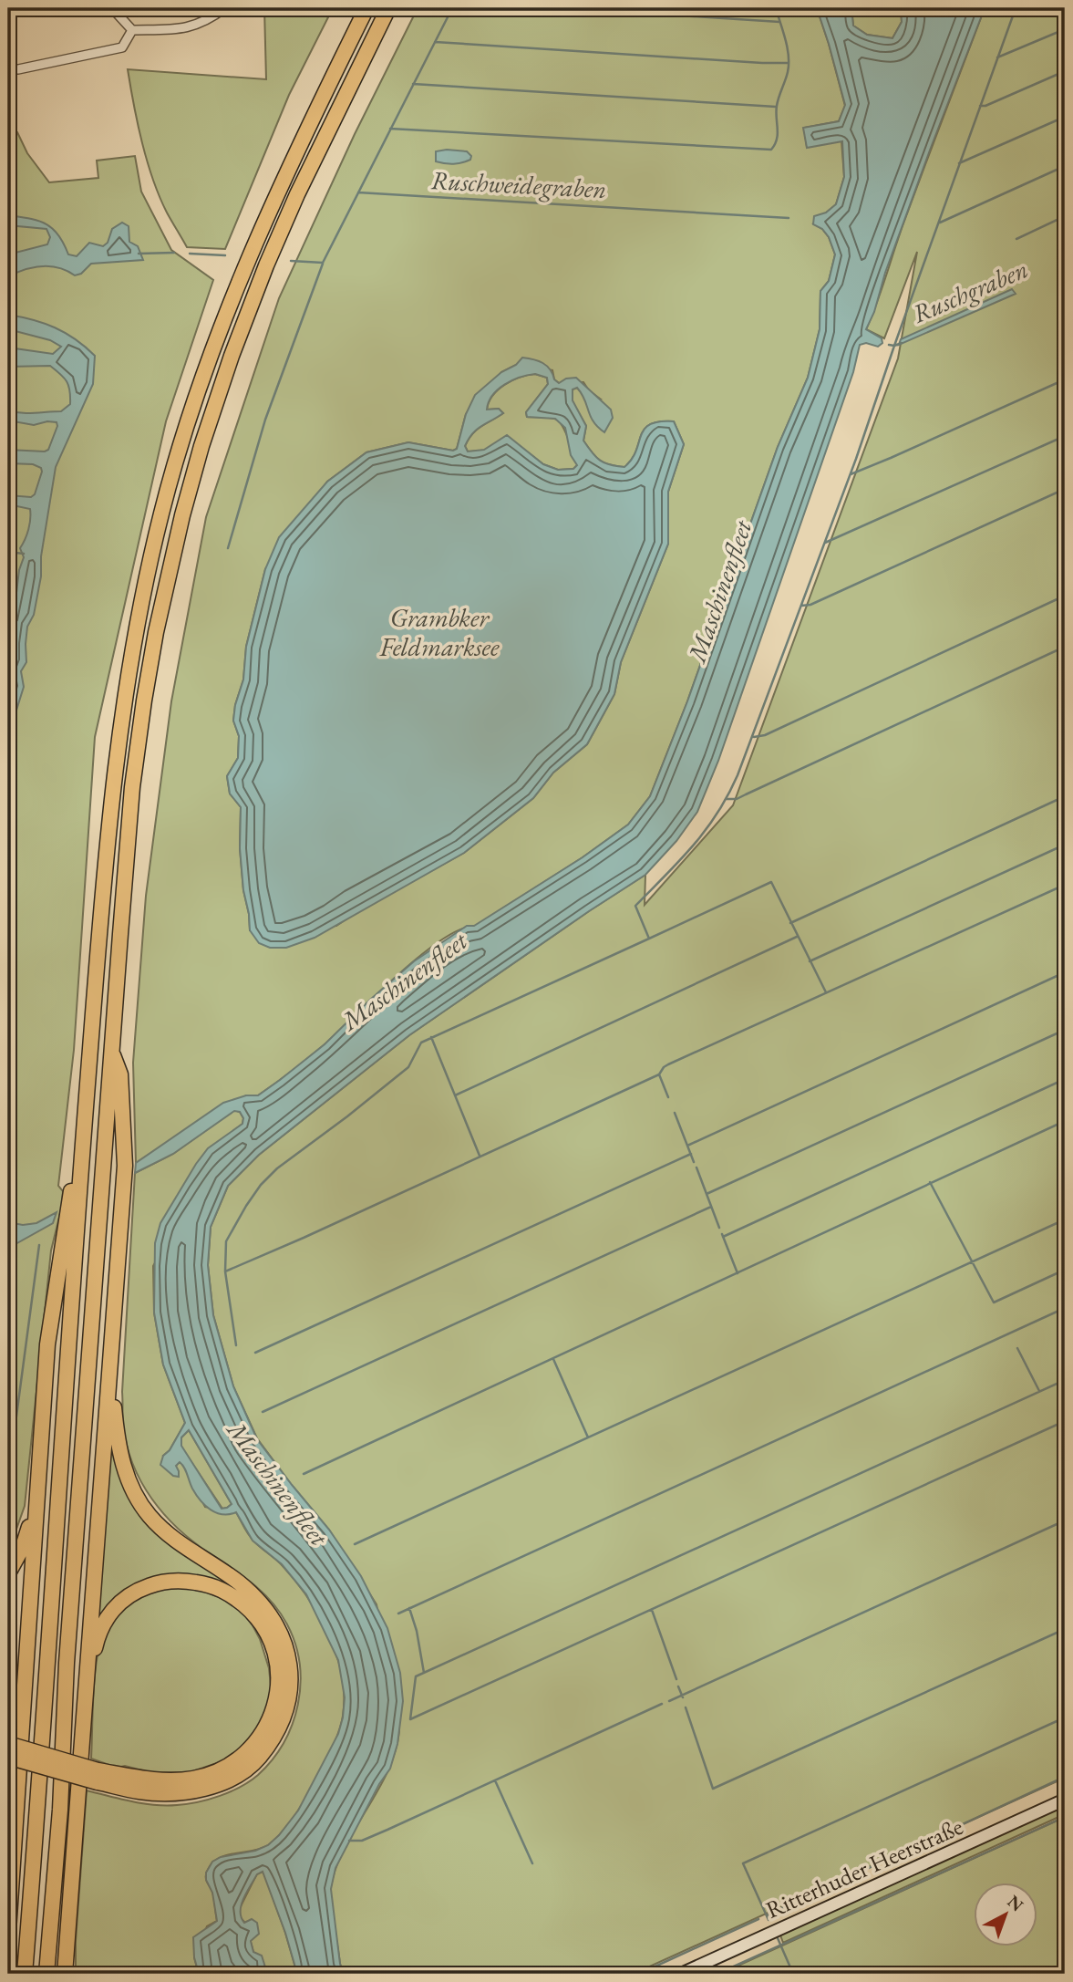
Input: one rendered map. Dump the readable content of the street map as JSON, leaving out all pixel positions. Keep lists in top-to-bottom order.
{
  "streets": {
    "main road": ["Ritterhuder Heerstraße"]
  },
  "water": [
    "Ruschweidegraben",
    "Ruschgraben",
    "Maschinenfleet",
    "Grambker Feldmarksee"
  ],
  "north": "top right"
}
